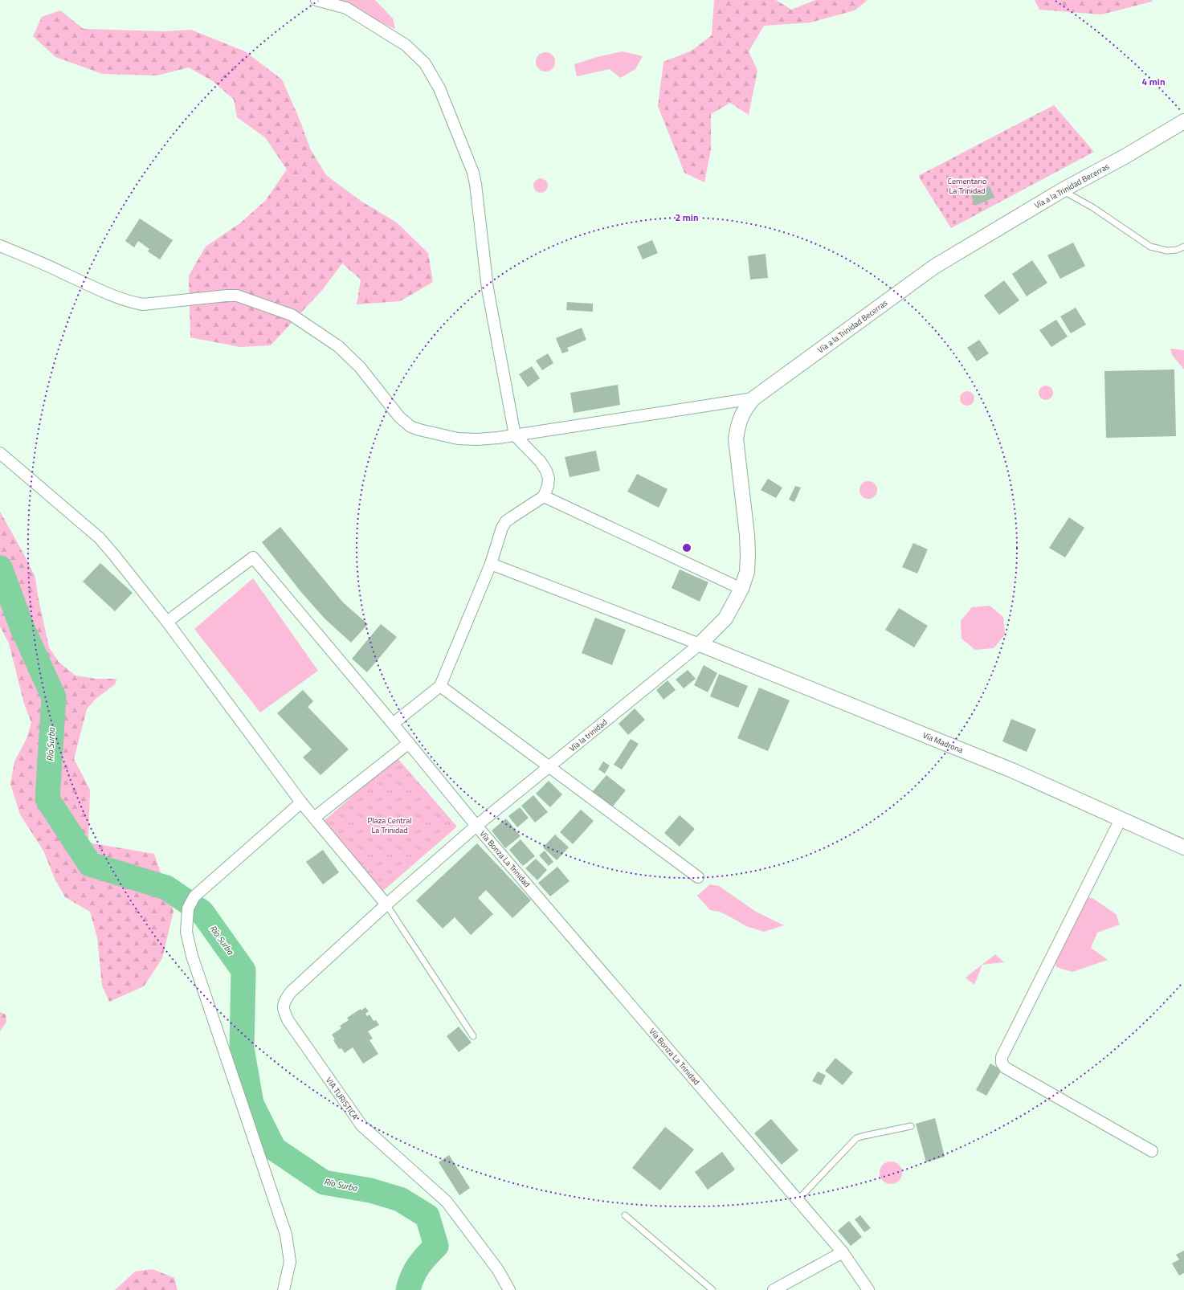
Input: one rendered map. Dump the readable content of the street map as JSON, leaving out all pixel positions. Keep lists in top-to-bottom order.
{
  "streets": {
    "street": [
      "Vía a la Trinidad Becerras",
      "Vía la trinidad",
      "Vía Madrona",
      "Vía Bonza La Trinidad",
      "VIA TURISTICA"
    ]
  },
  "crossings": [
    ["Vía a la Trinidad Becerras", "Vía la trinidad"],
    ["Vía a la Trinidad Becerras", "Vía Madrona"],
    ["Vía la trinidad", "Vía Madrona"],
    ["Vía la trinidad", "Vía Bonza La Trinidad"],
    ["Vía la trinidad", "VIA TURISTICA"],
    ["Vía Bonza La Trinidad", "VIA TURISTICA"]
  ],
  "water": ["Río Surba"],
  "parks": ["Cementario La Trinidad", "Plaza Central La Trinidad"],
  "rings": ["4 min", "2 min"]
}
